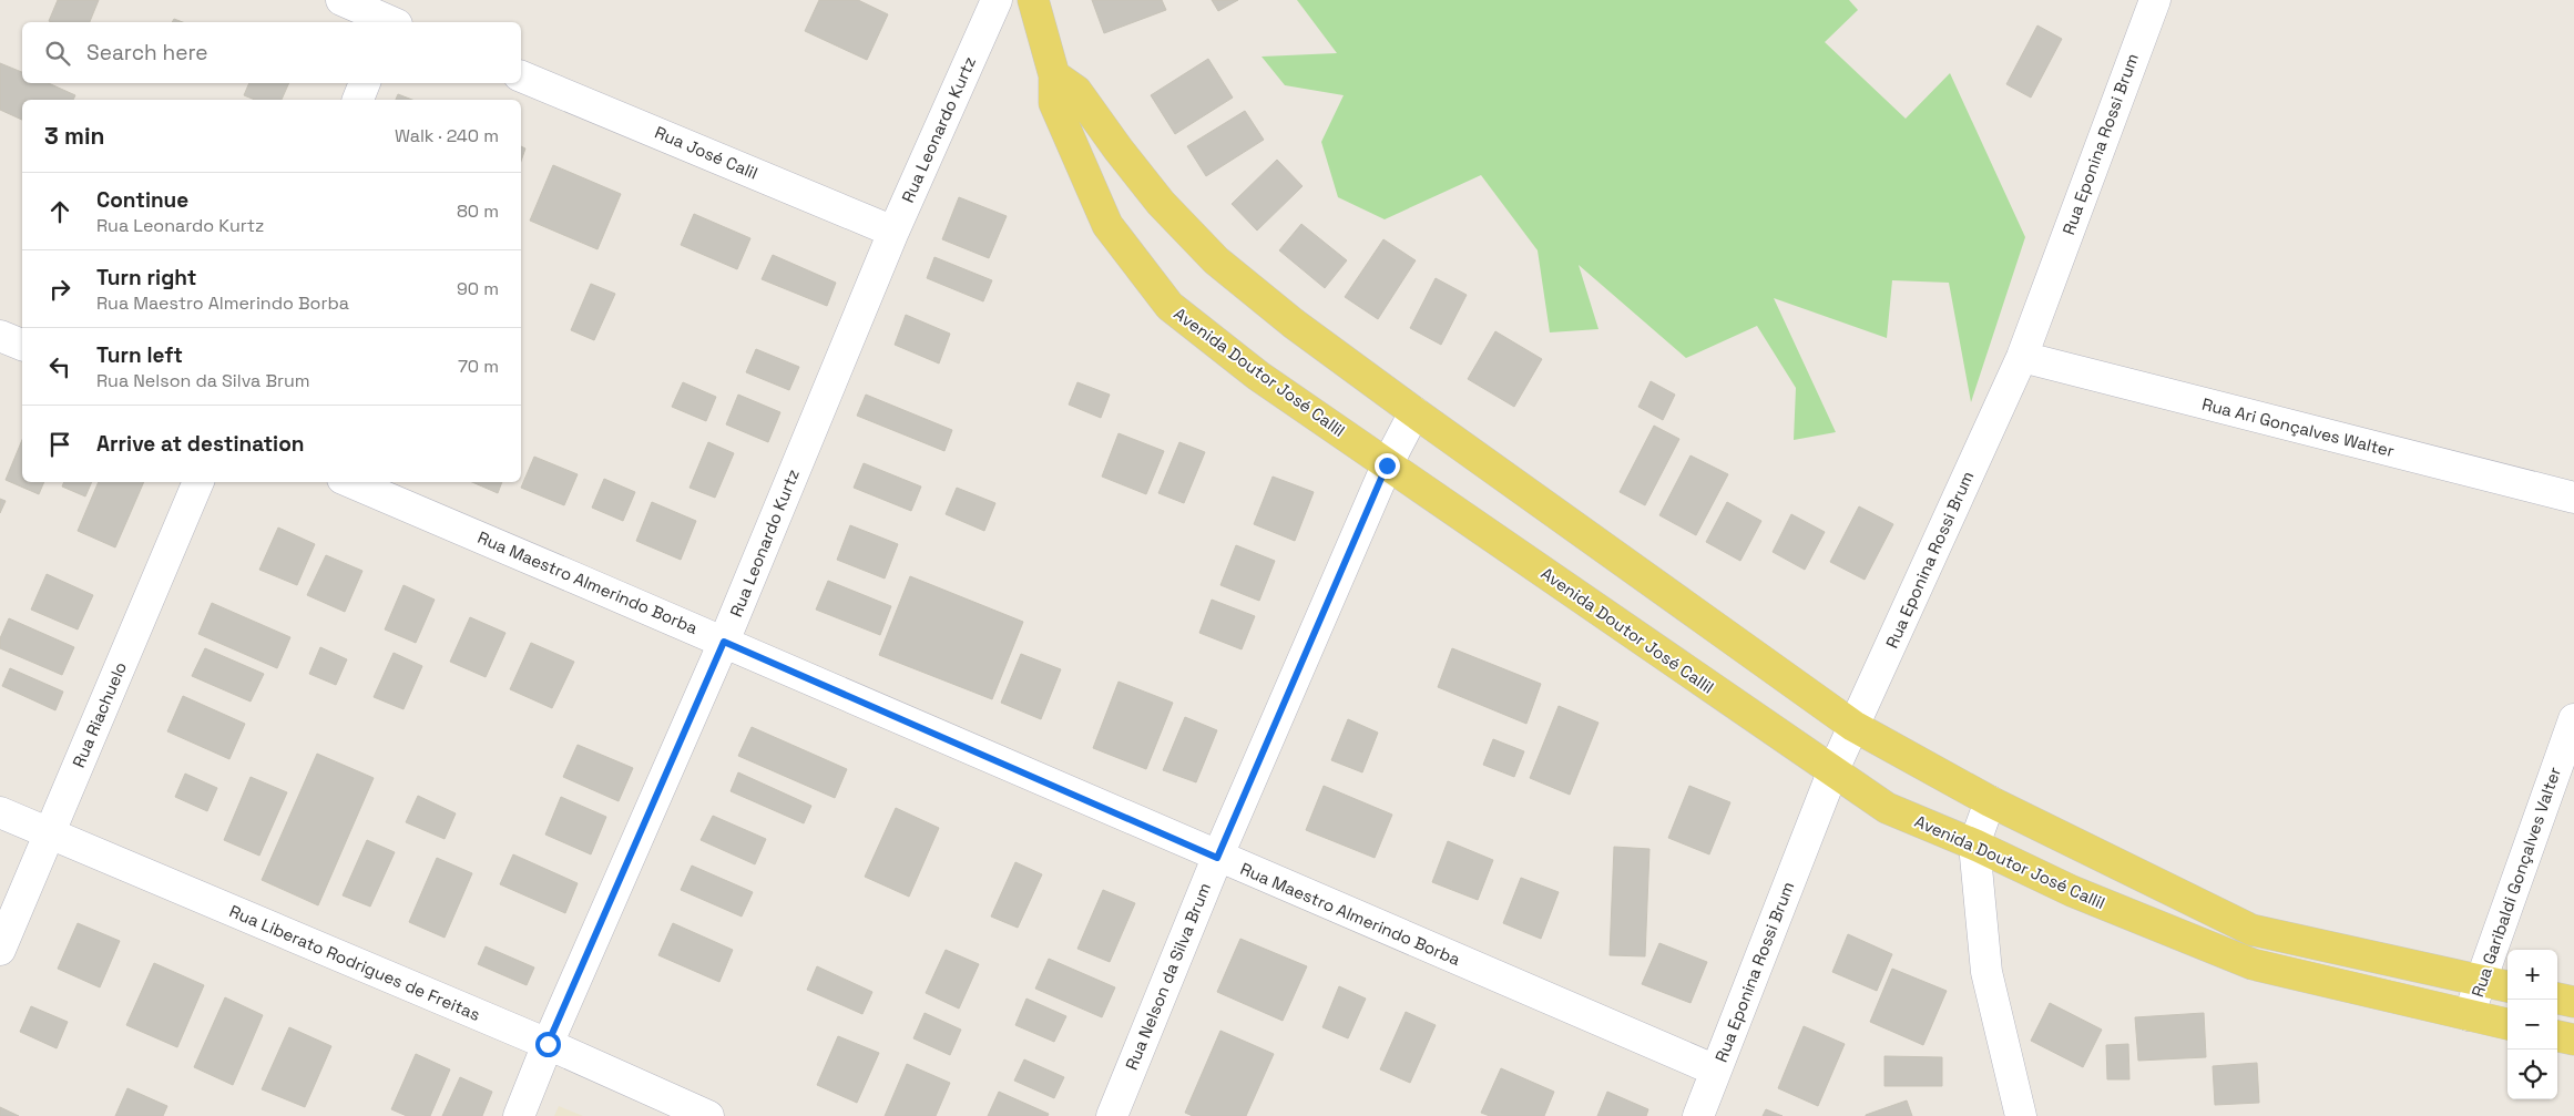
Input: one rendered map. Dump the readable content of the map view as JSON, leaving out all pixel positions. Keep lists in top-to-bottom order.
{
  "streets": {
    "main road": ["Avenida Doutor José Callil"],
    "street": [
      "Rua Leonardo Kurtz",
      "Rua Eponina Rossi Brum",
      "Rua José Calil",
      "Rua Ari Gonçalves Walter",
      "Rua Maestro Almerindo Borba",
      "Rua Riachuelo",
      "Rua Garibaldi Gonçalves Valter",
      "Rua Liberato Rodrigues de Freitas",
      "Rua Nelson da Silva Brum"
    ]
  },
  "crossings": [
    ["Rua Leonardo Kurtz", "Rua José Calil"],
    ["Rua Leonardo Kurtz", "Rua Maestro Almerindo Borba"],
    ["Rua Leonardo Kurtz", "Rua Liberato Rodrigues de Freitas"],
    ["Rua Eponina Rossi Brum", "Avenida Doutor José Callil"],
    ["Rua Eponina Rossi Brum", "Rua Ari Gonçalves Walter"],
    ["Rua Eponina Rossi Brum", "Rua Maestro Almerindo Borba"],
    ["Avenida Doutor José Callil", "Rua Garibaldi Gonçalves Valter"],
    ["Avenida Doutor José Callil", "Rua Nelson da Silva Brum"],
    ["Rua Maestro Almerindo Borba", "Rua Nelson da Silva Brum"],
    ["Rua Riachuelo", "Rua Liberato Rodrigues de Freitas"]
  ],
  "page": {
    "search": "Search here",
    "heading": ["3 min", "Walk · 240 m"],
    "list": [
      ["Continue", "Rua Leonardo Kurtz", "80 m"],
      ["Turn right", "Rua Maestro Almerindo Borba", "90 m"],
      ["Turn left", "Rua Nelson da Silva Brum", "70 m"],
      "Arrive at destination"
    ],
    "map_buttons": ["+", "−"]
  }
}
